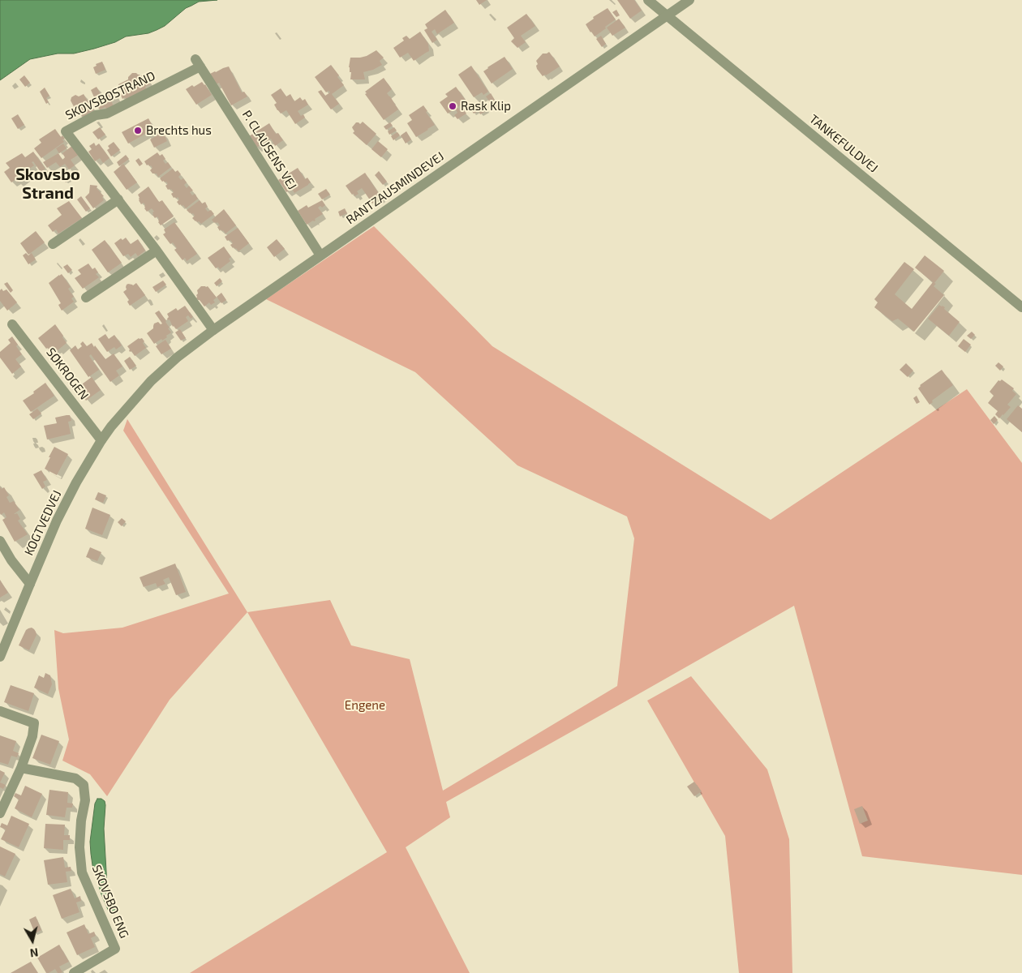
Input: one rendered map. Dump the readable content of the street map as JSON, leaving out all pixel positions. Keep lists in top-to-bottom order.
{
  "streets": {
    "street": [
      "SKOVSBOSTRAND",
      "TANKEFULDVEJ",
      "P. CLAUSENS VEJ",
      "RANTZAUSMINDEVEJ",
      "SØKROGEN",
      "KOGTVEDVEJ",
      "SKOVSBO ENG"
    ]
  },
  "crossings": [
    ["SKOVSBOSTRAND", "P. CLAUSENS VEJ"],
    ["SKOVSBOSTRAND", "RANTZAUSMINDEVEJ"],
    ["TANKEFULDVEJ", "RANTZAUSMINDEVEJ"],
    ["P. CLAUSENS VEJ", "RANTZAUSMINDEVEJ"],
    ["RANTZAUSMINDEVEJ", "KOGTVEDVEJ"],
    ["SØKROGEN", "KOGTVEDVEJ"]
  ],
  "districts": ["Skovsbo Strand"],
  "parks": ["Engene"],
  "places": ["Rask Klip", "Brechts hus"],
  "north": "bottom"
}
